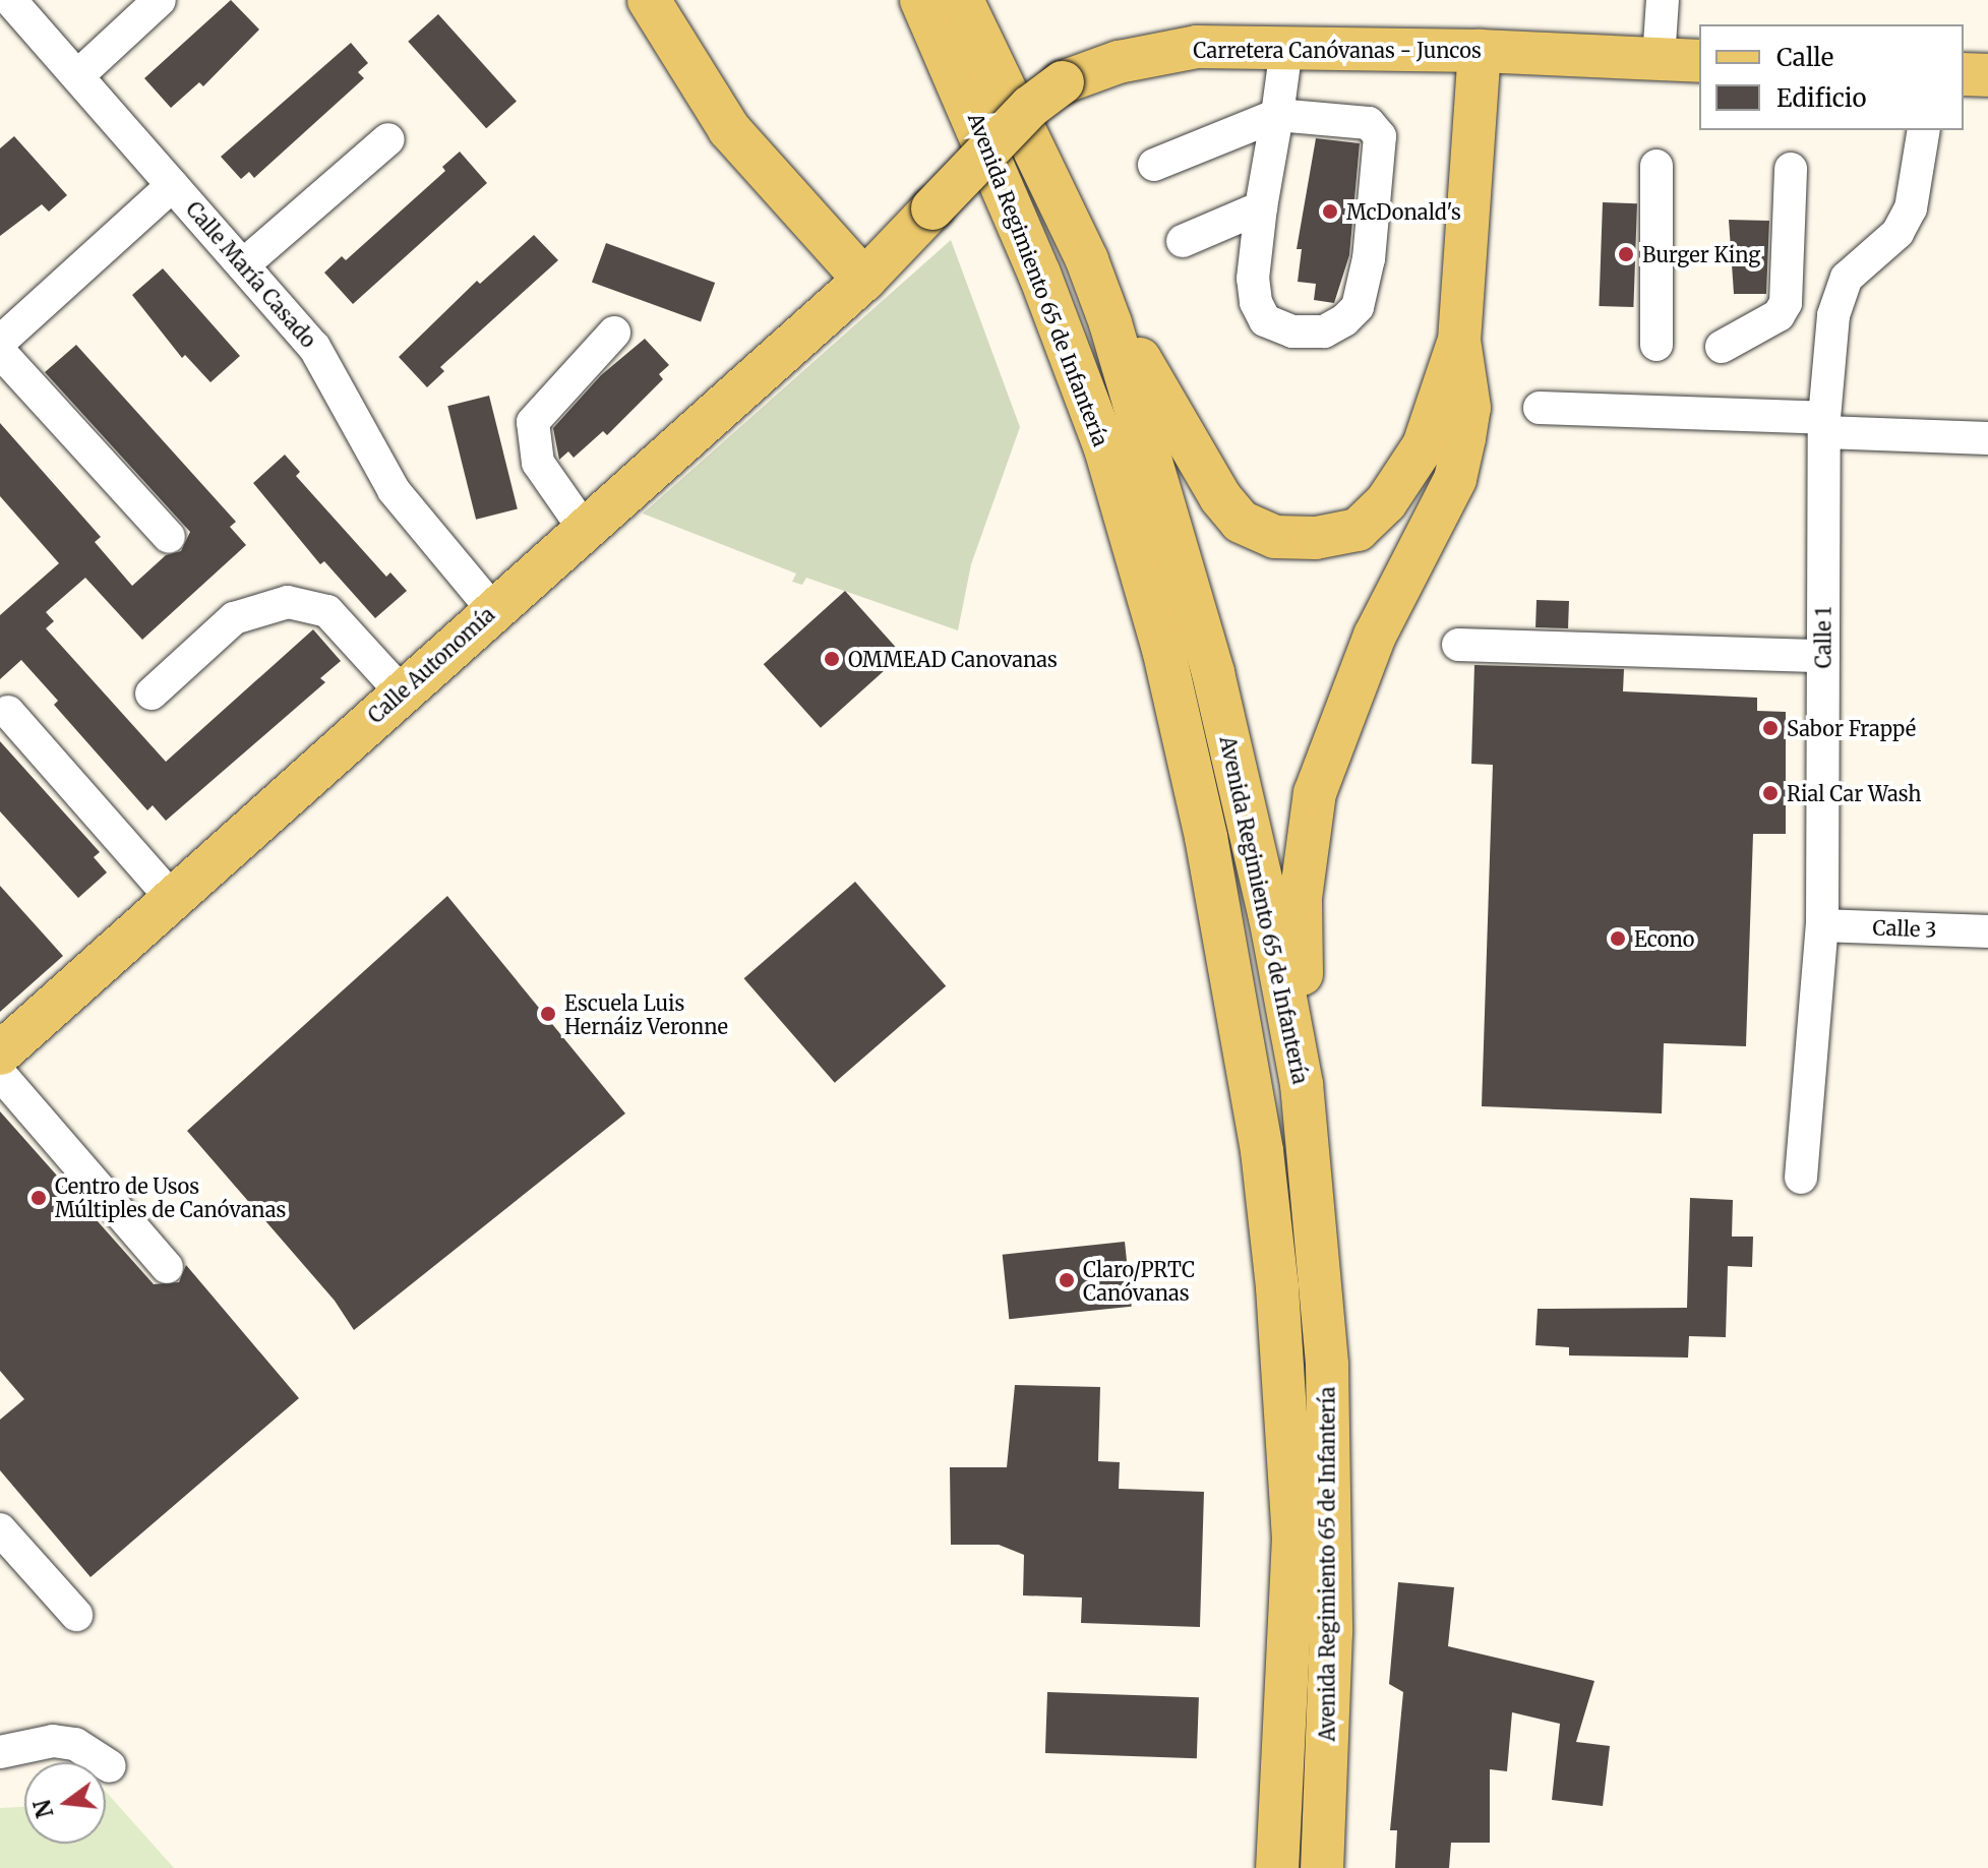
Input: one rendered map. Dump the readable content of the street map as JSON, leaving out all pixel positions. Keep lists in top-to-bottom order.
{
  "streets": {
    "main road": ["Carretera Canóvanas - Juncos", "Avenida Regimiento 65 de Infantería", "Calle Autonomía"],
    "street": ["Calle María Casado", "Calle 1", "Calle 3"]
  },
  "crossings": [
    ["Carretera Canóvanas - Juncos", "Calle Autonomía"],
    ["Calle María Casado", "Calle Autonomía"],
    ["Calle 1", "Calle 3"]
  ],
  "places": [
    "McDonald's",
    "Burger King",
    "OMMEAD Canovanas",
    "Sabor Frappé",
    "Rial Car Wash",
    "Econo",
    "Escuela Luis Hernáiz Veronne",
    "Centro de Usos Múltiples de Canóvanas",
    "Claro/PRTC Canóvanas"
  ],
  "legend": ["Calle", "Edificio"],
  "north": "left"
}
